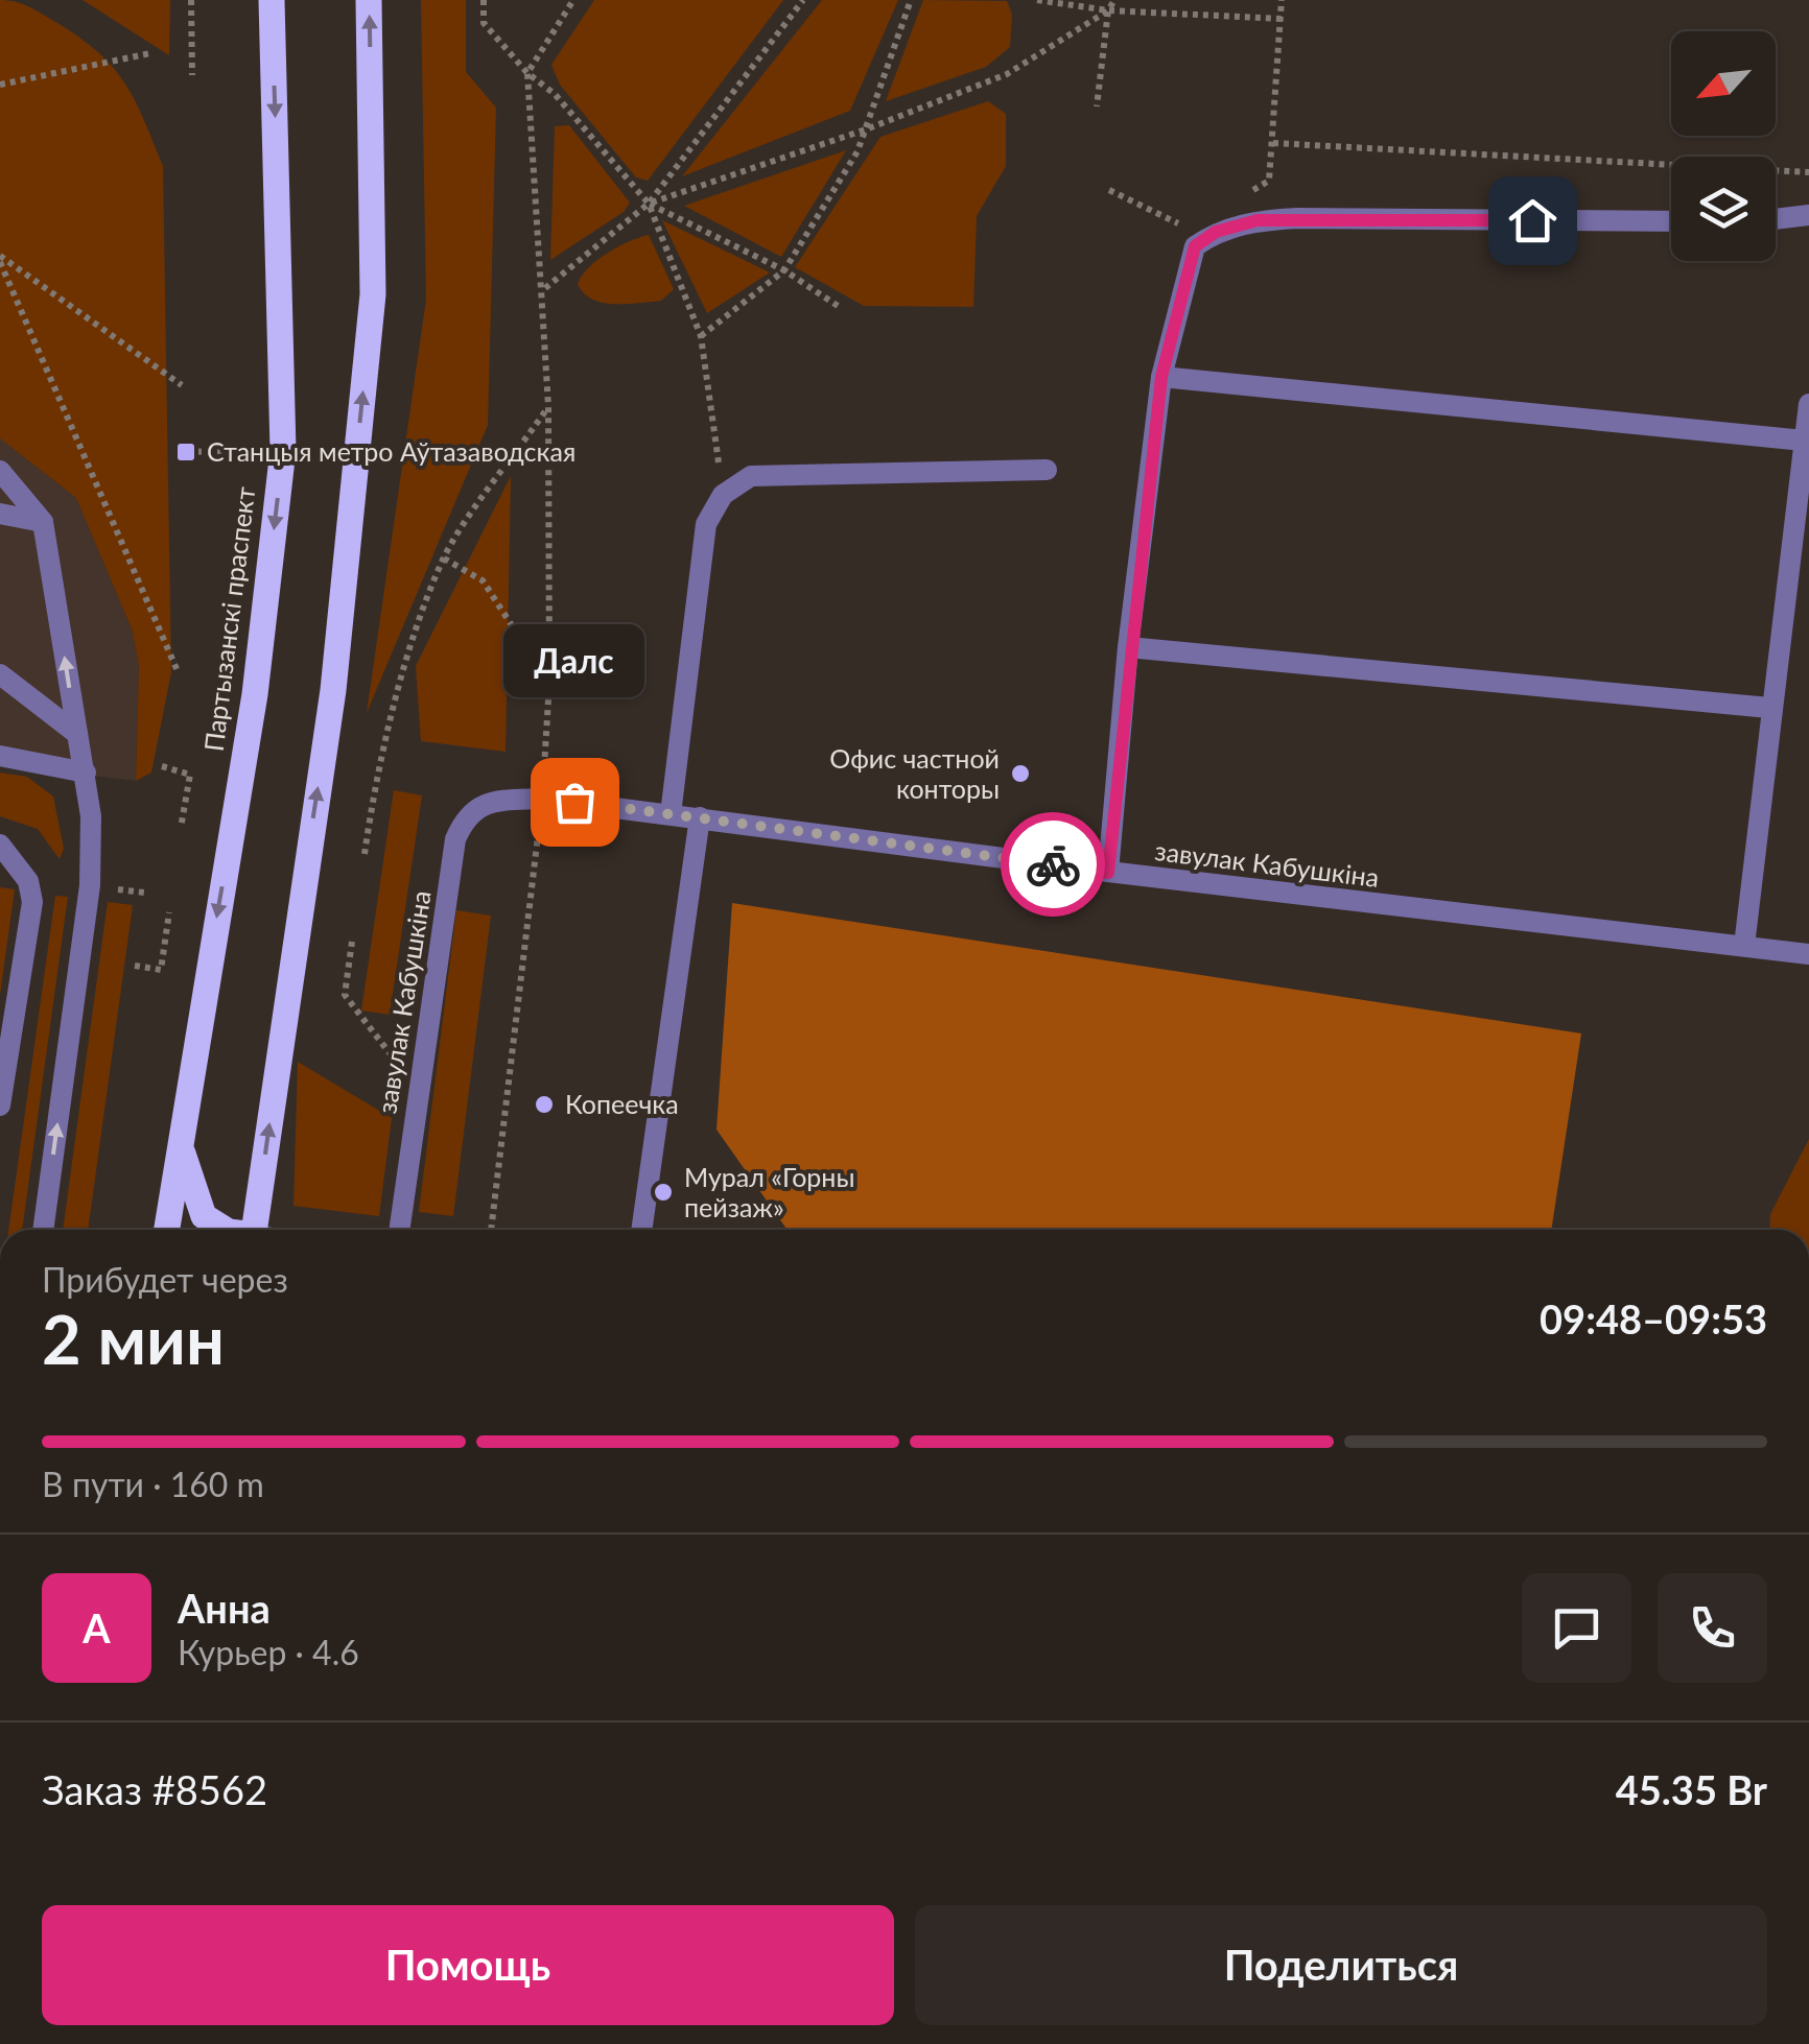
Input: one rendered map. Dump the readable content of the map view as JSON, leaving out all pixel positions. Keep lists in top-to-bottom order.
{
  "streets": {
    "main road": ["Партызанскі праспект"],
    "street": ["завулак Кабушкіна"]
  },
  "places": {
    "transit": ["Станцыя метро Аўтазаводская"],
    "other": [
      "Офис частной конторы",
      "Далс",
      "Копеечка",
      "Мурал «Горны пейзаж»"
    ]
  },
  "north": "bottom left",
  "page": {
    "bubble": "Далс",
    "heading": ["2 мин", "Прибудет через", "09:48–09:53"],
    "panel": [
      "Анна",
      "Курьер · 4.6",
      "Заказ #8562",
      "45.35 Br"
    ],
    "bar": "В пути · 160 m",
    "round": "А",
    "buttons": ["Помощь", "Поделиться"]
  }
}
